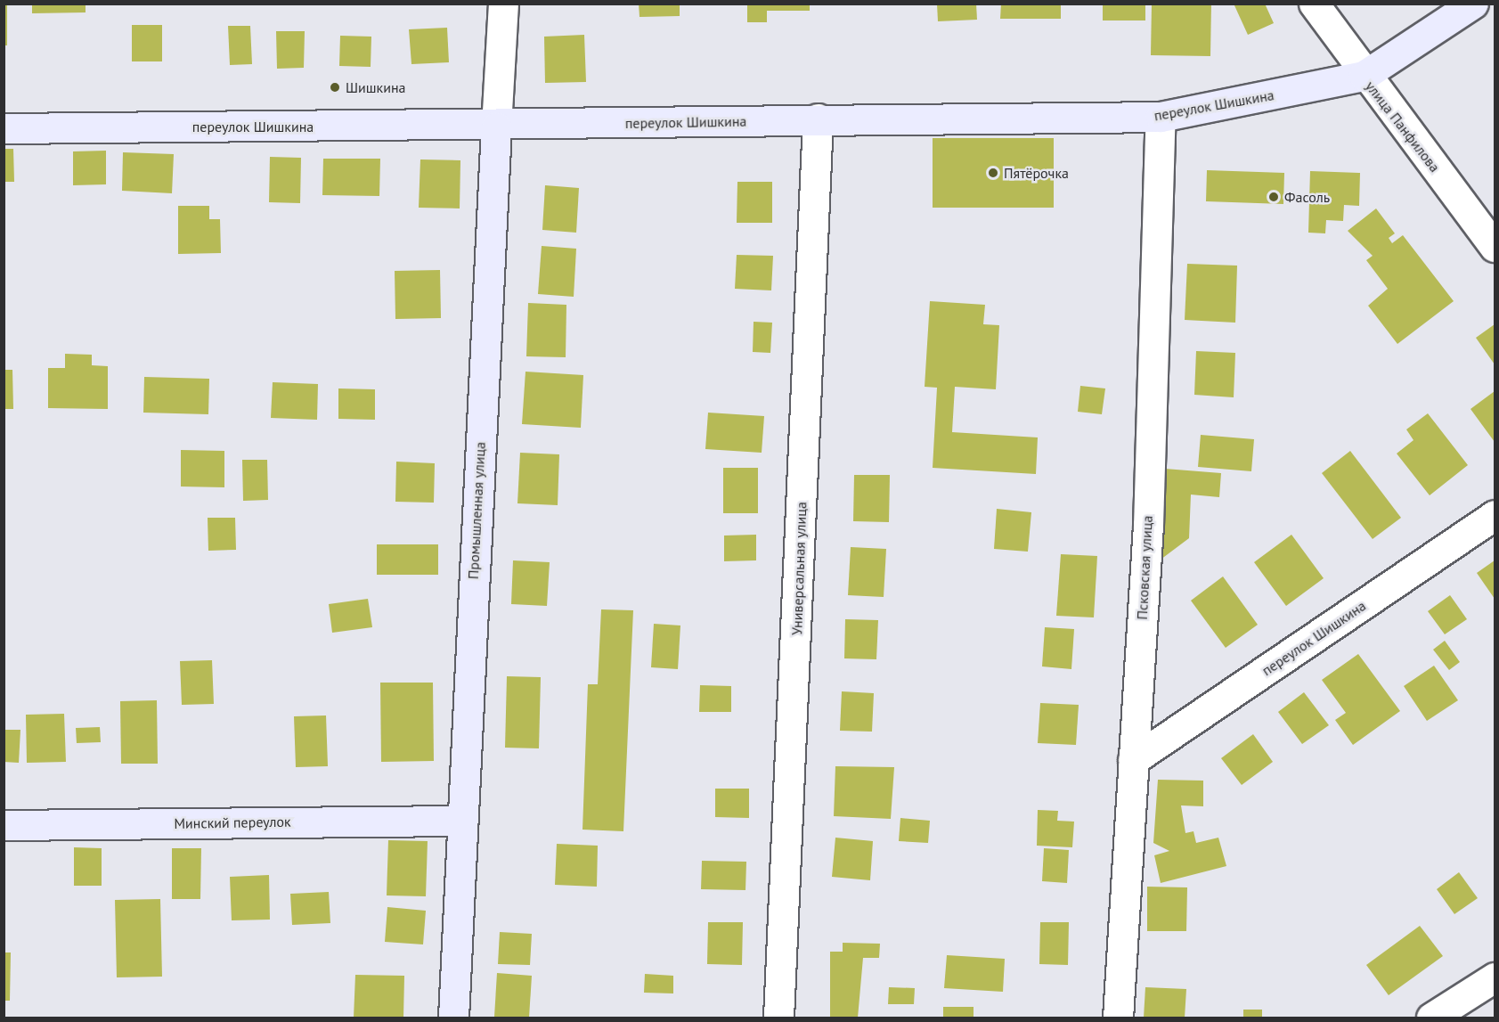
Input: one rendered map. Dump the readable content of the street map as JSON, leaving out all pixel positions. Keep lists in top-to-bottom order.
{
  "streets": {
    "main road": ["переулок Шишкина", "Промышленная улица", "Минский переулок"],
    "street": ["улица Панфилова", "Псковская улица", "Универсальная улица"]
  },
  "crossings": [
    ["переулок Шишкина", "улица Панфилова"],
    ["переулок Шишкина", "Промышленная улица"],
    ["переулок Шишкина", "Псковская улица"],
    ["переулок Шишкина", "Универсальная улица"],
    ["Промышленная улица", "Минский переулок"]
  ],
  "places": ["Шишкина", "Пятёрочка", "Фасоль"]
}
